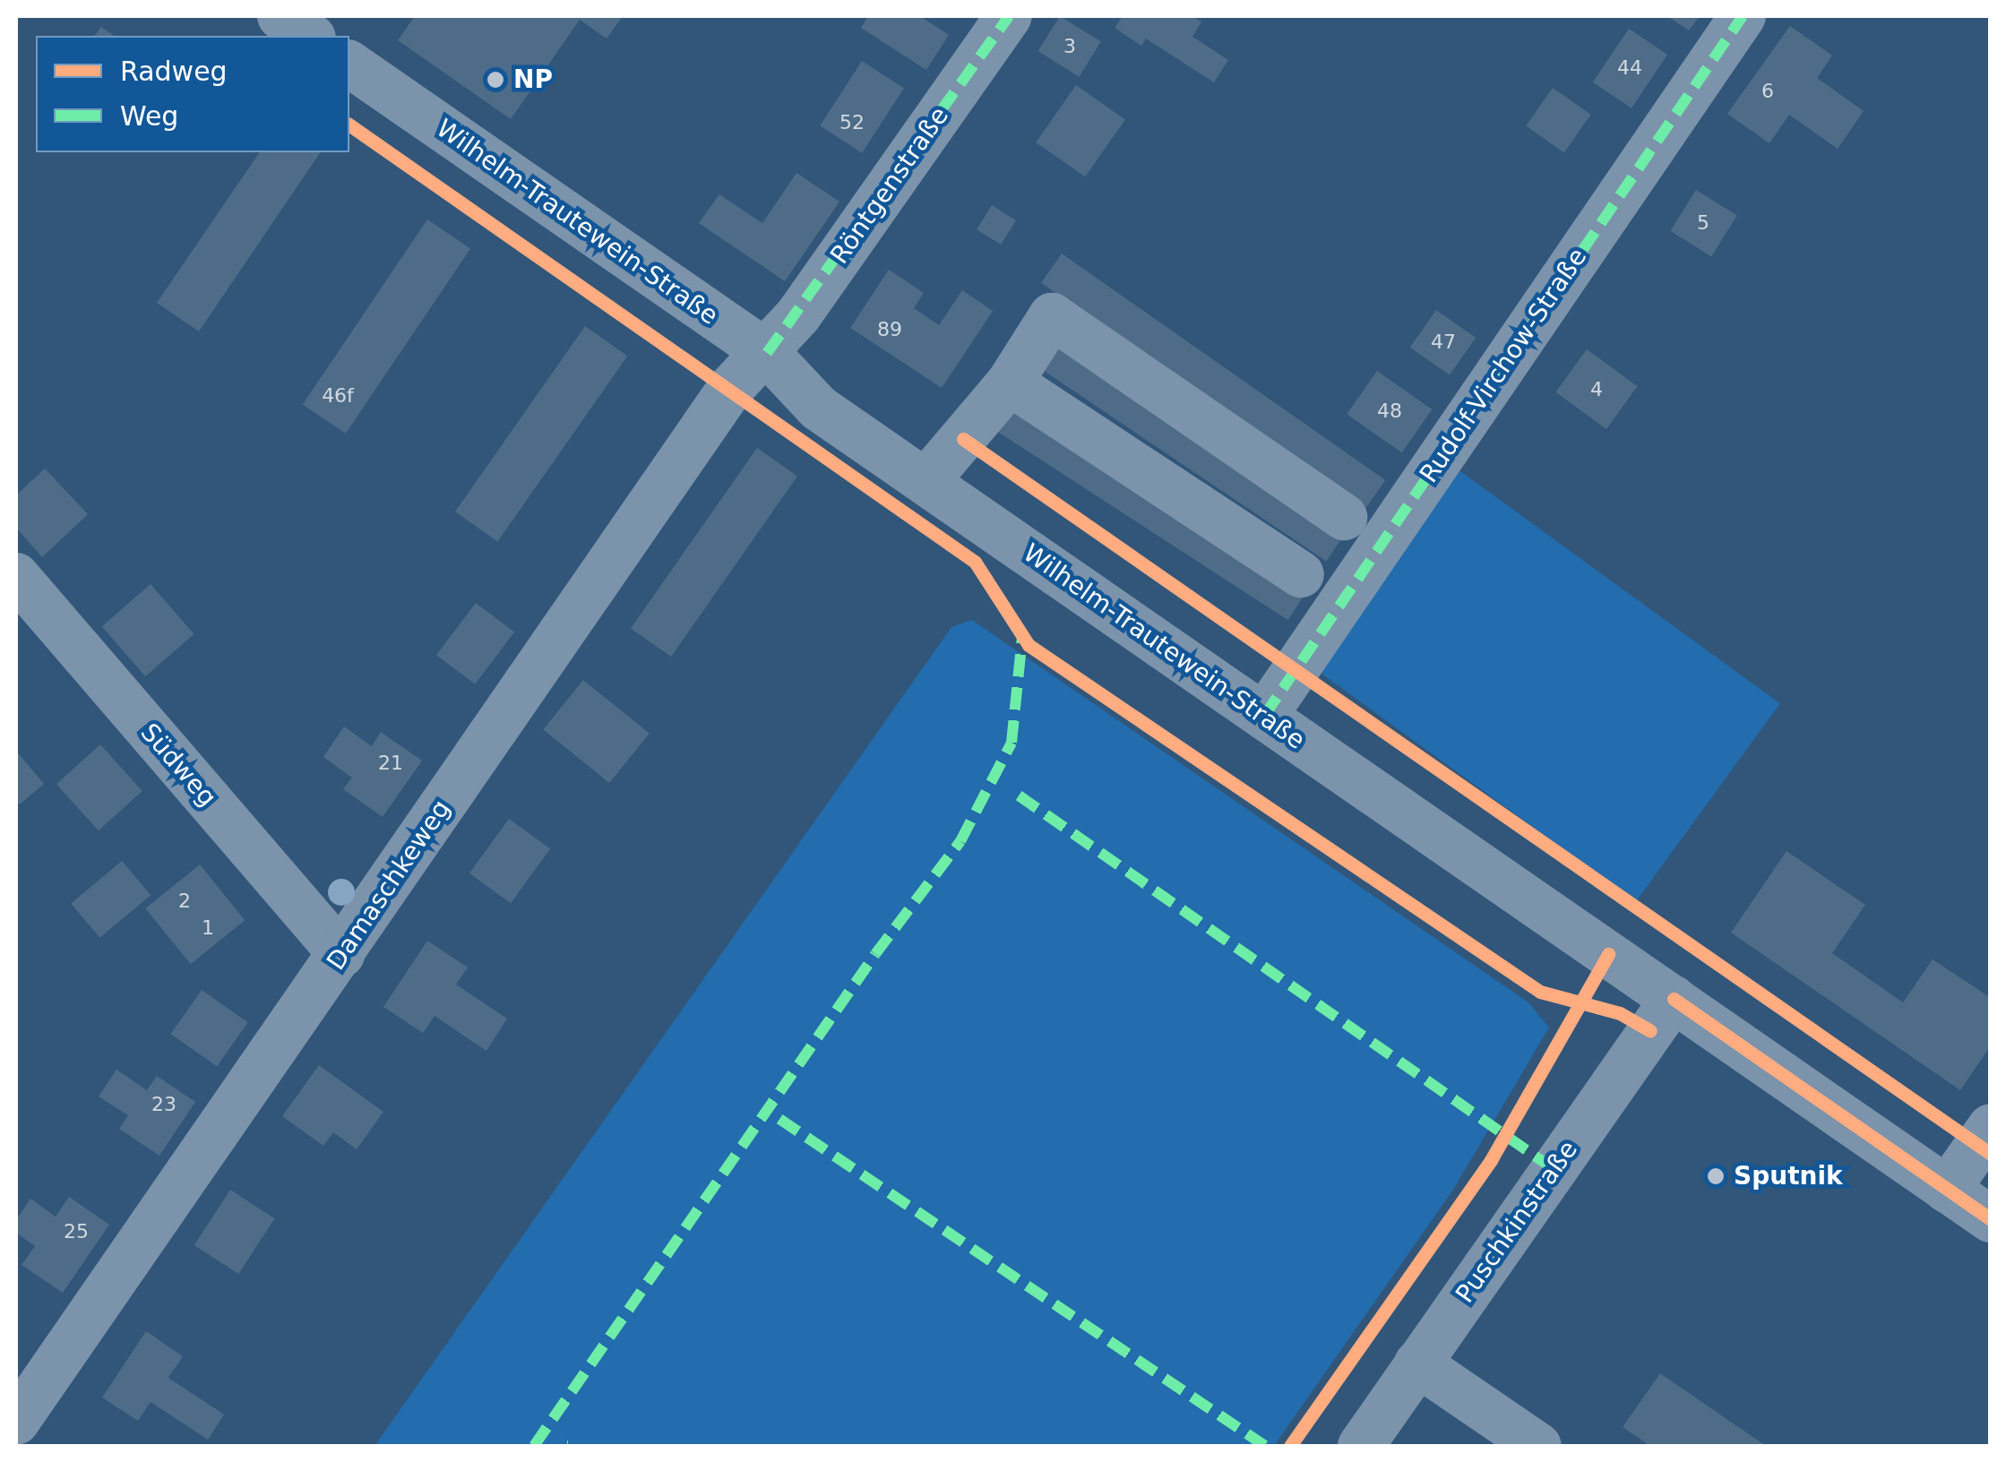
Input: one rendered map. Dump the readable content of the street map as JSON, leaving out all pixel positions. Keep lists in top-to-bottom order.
{
  "streets": {
    "street": [
      "Röntgenstraße",
      "Wilhelm-Trautewein-Straße",
      "Rudolf-Virchow-Straße",
      "Südweg",
      "Damaschkeweg",
      "Puschkinstraße"
    ]
  },
  "crossings": [
    ["Röntgenstraße", "Wilhelm-Trautewein-Straße"],
    ["Röntgenstraße", "Damaschkeweg"],
    ["Wilhelm-Trautewein-Straße", "Rudolf-Virchow-Straße"],
    ["Wilhelm-Trautewein-Straße", "Damaschkeweg"],
    ["Wilhelm-Trautewein-Straße", "Puschkinstraße"],
    ["Südweg", "Damaschkeweg"]
  ],
  "places": ["NP", "Sputnik"],
  "house_numbers": [
    "3",
    "44",
    "6",
    "52",
    "5",
    "89",
    "47",
    "4",
    "46f",
    "48",
    "21",
    "2",
    "1",
    "23",
    "25"
  ],
  "legend": ["Radweg", "Weg"]
}
